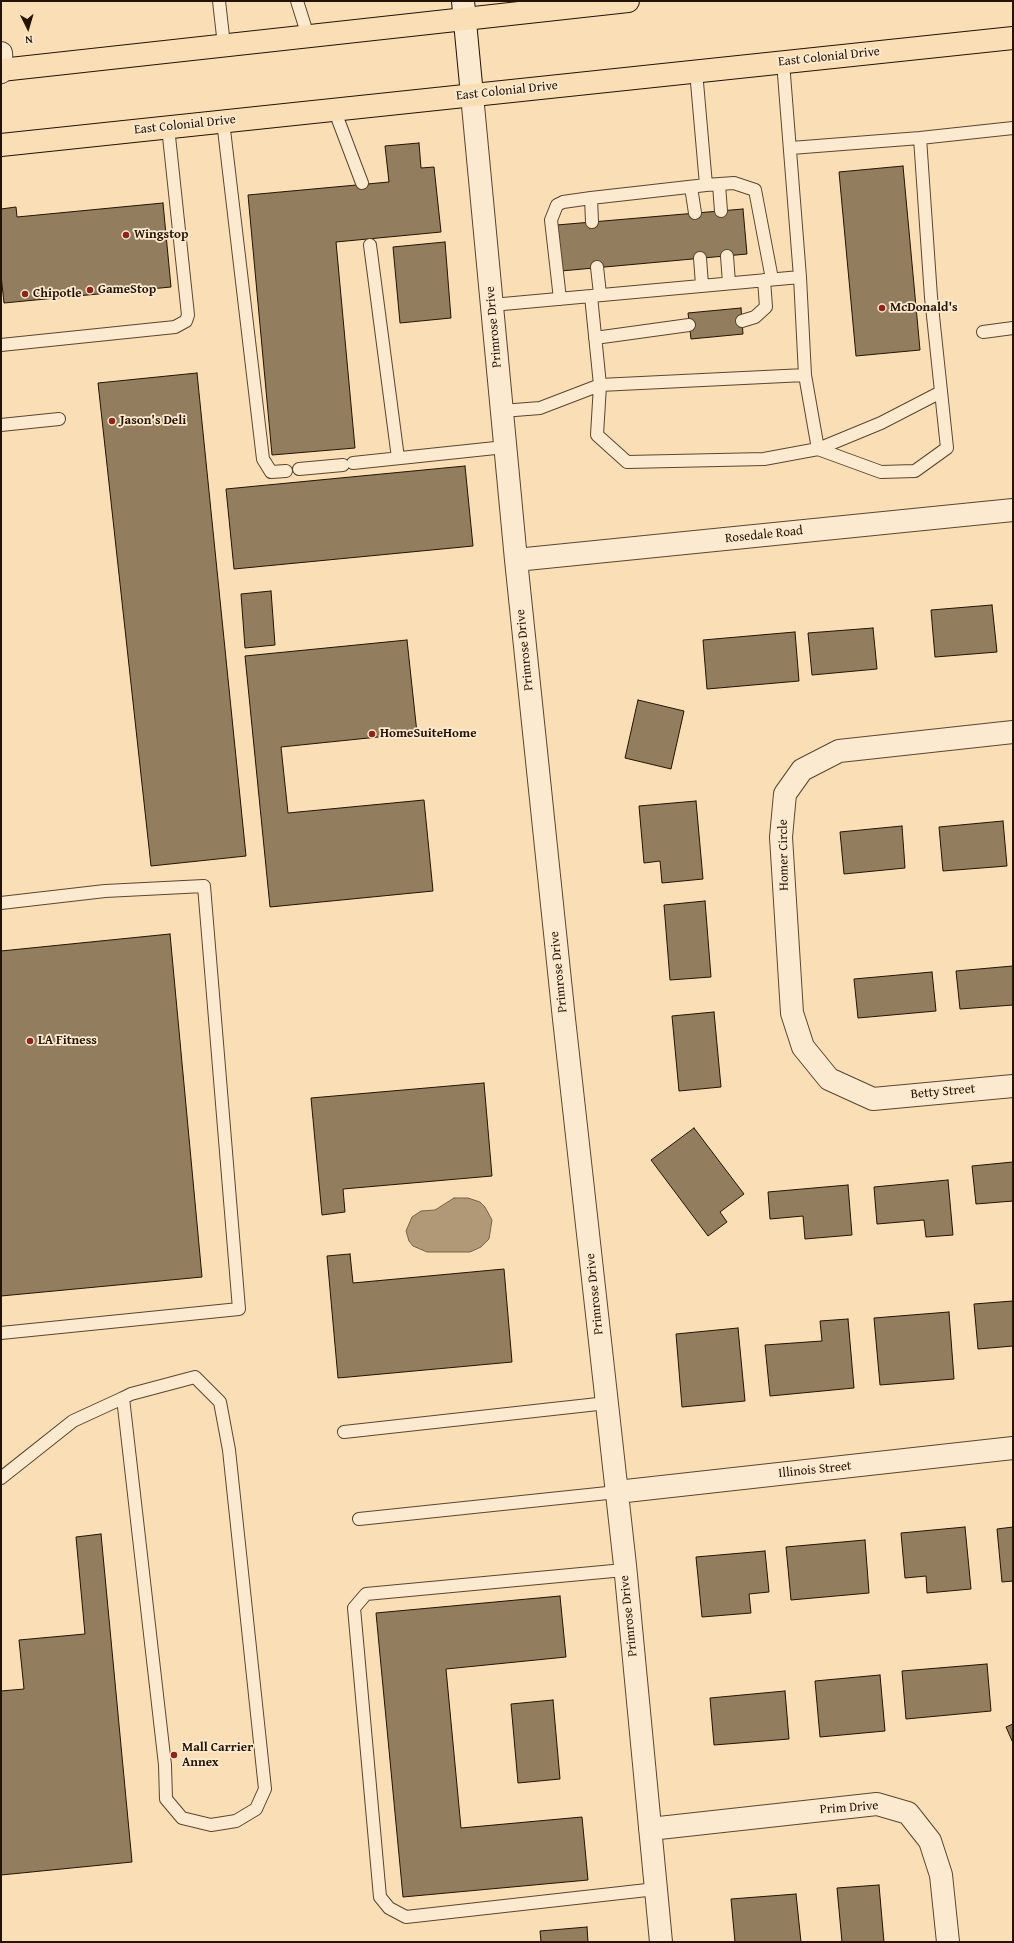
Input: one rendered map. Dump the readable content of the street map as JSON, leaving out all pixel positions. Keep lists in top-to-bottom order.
{
  "streets": {
    "highway": ["East Colonial Drive"],
    "street": [
      "Primrose Drive",
      "Rosedale Road",
      "Homer Circle",
      "Betty Street",
      "Illinois Street",
      "Prim Drive"
    ]
  },
  "crossings": [
    ["East Colonial Drive", "Primrose Drive"],
    ["Primrose Drive", "Rosedale Road"],
    ["Primrose Drive", "Illinois Street"],
    ["Primrose Drive", "Prim Drive"],
    ["Homer Circle", "Betty Street"]
  ],
  "places": [
    "Wingstop",
    "GameStop",
    "Chipotle",
    "McDonald's",
    "Jason's Deli",
    "HomeSuiteHome",
    "LA Fitness",
    "Mall Carrier Annex"
  ],
  "north": "bottom"
}
